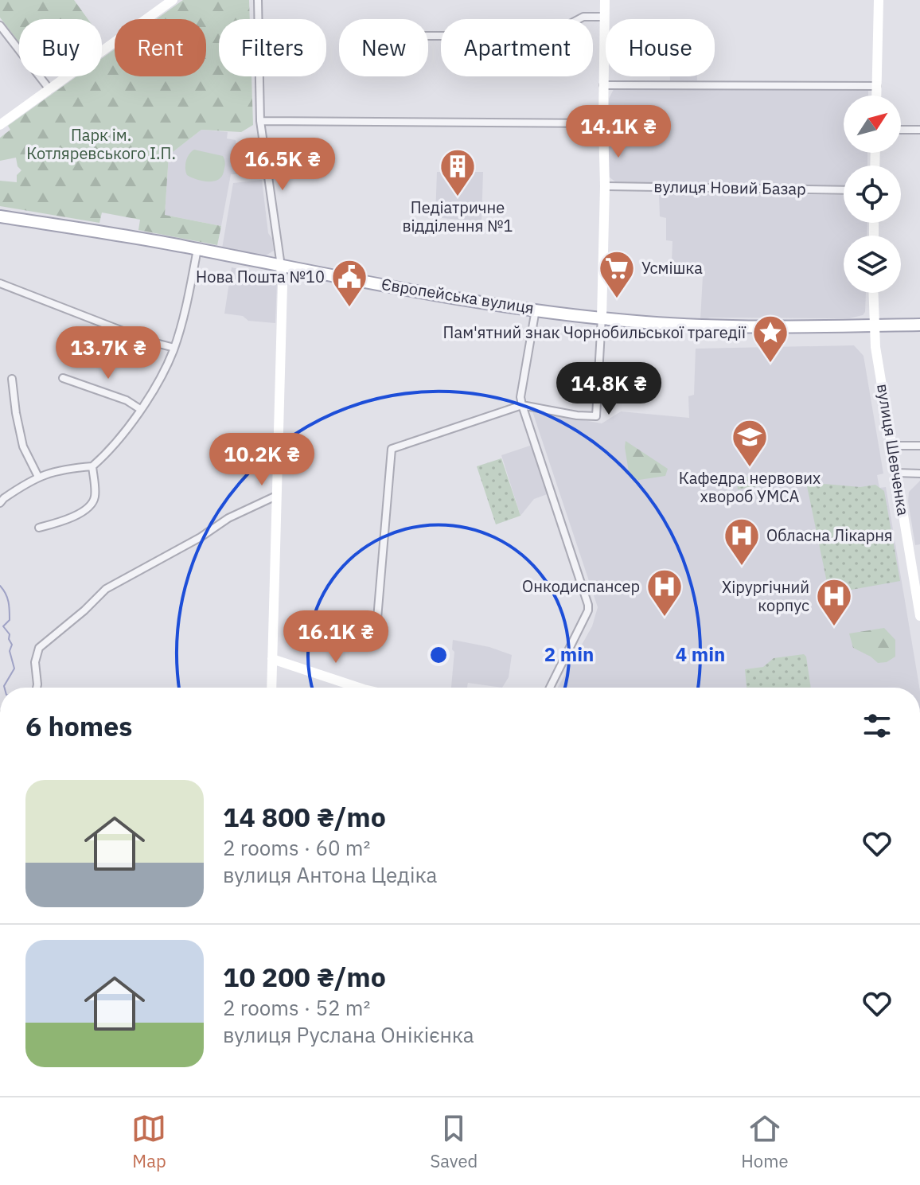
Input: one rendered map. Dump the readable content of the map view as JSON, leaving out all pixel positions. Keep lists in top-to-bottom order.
{
  "streets": {
    "main road": ["Європейська вулиця"],
    "street": ["вулиця Новий Базар", "вулиця Шевченка"]
  },
  "crossings": [
    ["Європейська вулиця", "вулиця Шевченка"]
  ],
  "parks": ["Парк ім. Котляревського І.П."],
  "places": {
    "building": ["Педіатричне відділення №1"],
    "supermarket": ["Усмішка"],
    "public building": ["Нова Пошта №10"],
    "place": ["Пам'ятний знак Чорнобильської трагедії"],
    "school or university": ["Кафедра нервових хвороб УМСА"],
    "hospital": ["Обласна Лікарня", "Онкодиспансер", "Хірургічний корпус"]
  },
  "north": "top right",
  "page": {
    "chip": [
      "Buy",
      "Rent",
      "Filters",
      "New",
      "Apartment",
      "House"
    ],
    "price": [
      "14.1K ₴",
      "16.5K ₴",
      "13.7K ₴",
      "14.8K ₴",
      "10.2K ₴",
      "16.1K ₴"
    ],
    "heading": "6 homes",
    "list": [
      {
        "name": "14 800 ₴/mo",
        "note": "2 rooms · 60 m² · вулиця Антона Цедіка"
      },
      {
        "name": "10 200 ₴/mo",
        "note": "2 rooms · 52 m² · вулиця Руслана Онікієнка"
      }
    ],
    "tabs": ["Map", "Saved", "Home"]
  },
  "rings": ["2 min", "4 min"]
}
